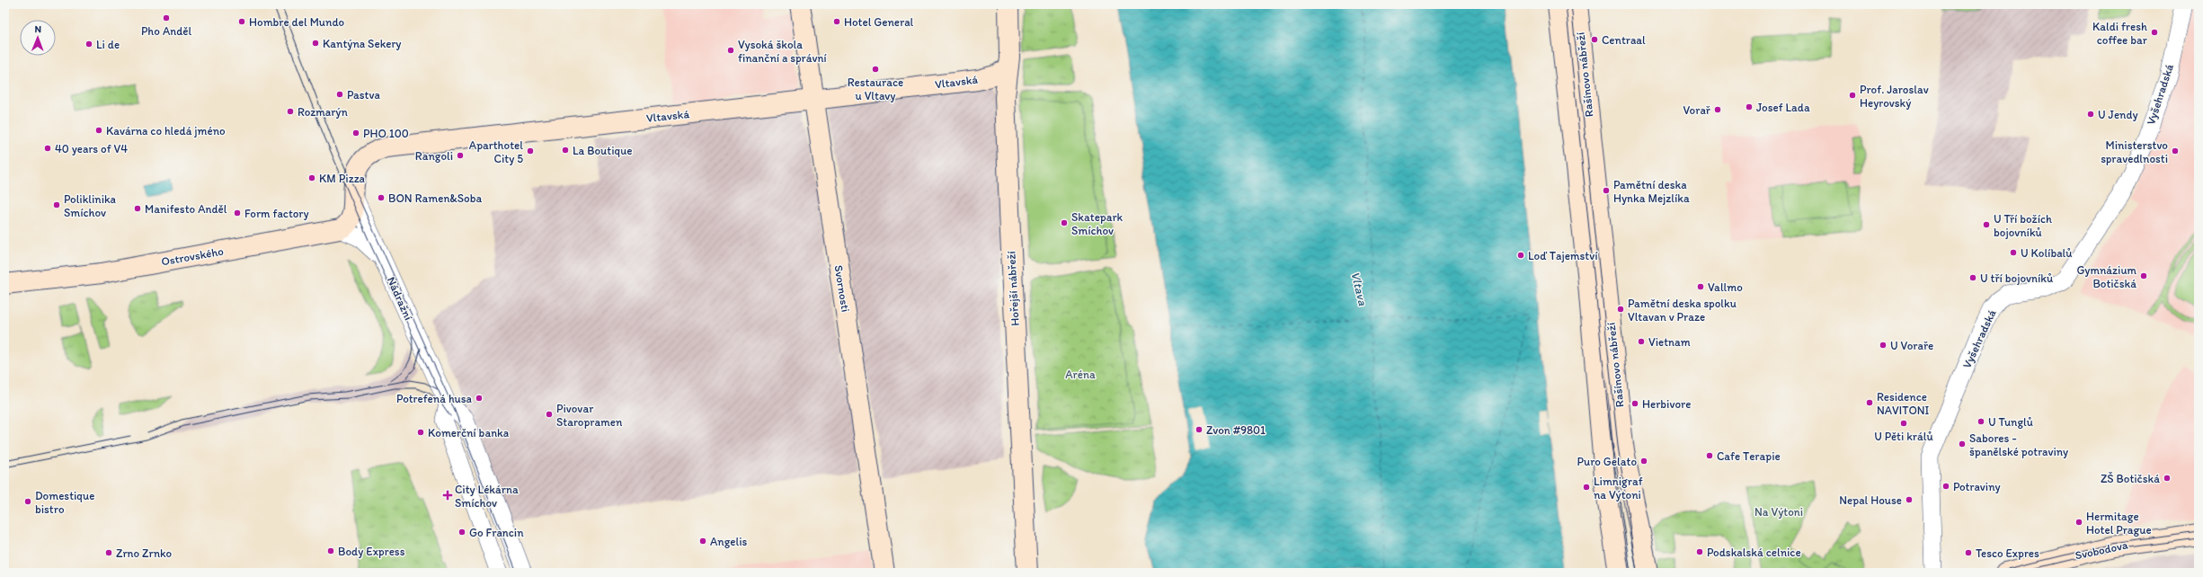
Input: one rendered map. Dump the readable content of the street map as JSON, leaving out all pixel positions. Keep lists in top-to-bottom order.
{
  "streets": {
    "main road": [
      "Rašínovo nábřeží",
      "Vltavská",
      "Ostrovského",
      "Svornosti",
      "Hořejší nábřeží",
      "Svobodova"
    ],
    "street": ["Vyšehradská", "Nádražní"]
  },
  "crossings": [
    ["Vltavská", "Svornosti"],
    ["Vltavská", "Hořejší nábřeží"],
    ["Vltavská", "Nádražní"]
  ],
  "water": ["Vltava"],
  "parks": ["Aréna", "Na Výtoni"],
  "places": {
    "other": [
      "Pho Anděl",
      "Hombre del Mundo",
      "Hotel General",
      "Kaldi fresh coffee bar",
      "Centraal",
      "Kantýna Sekery",
      "Li de",
      "Vysoká škola finanční a správní",
      "Restaurace u Vltavy",
      "Pastva",
      "Prof. Jaroslav Heyrovský",
      "Josef Lada",
      "Vorař",
      "Rozmarýn",
      "U Jendy",
      "Kavárna co hledá jméno",
      "PHO 100",
      "40 years of V4",
      "La Boutique",
      "Aparthotel City 5",
      "Ministerstvo spravedlnosti",
      "Rangoli",
      "KM Pizza",
      "Pamětní deska Hynka Mejzlíka",
      "BON Ramen&Soba",
      "Poliklinika Smíchov",
      "Manifesto Anděl",
      "Form factory",
      "Skatepark Smíchov",
      "U Tří božích bojovníků",
      "U Kolíbalů",
      "Loď Tajemství",
      "Gymnázium Botičská",
      "U tří bojovníků",
      "Vallmo",
      "Pamětní deska spolku Vltavan v Praze",
      "Vietnam",
      "U Voraře",
      "Potrefená husa",
      "Residence NAVITONI",
      "Herbivore",
      "Pivovar Staropramen",
      "U Tunglů",
      "U Pěti králů",
      "Zvon #9801",
      "Komerční banka",
      "Sabores - španělské potraviny",
      "Cafe Terapie",
      "Puro Gelato",
      "ZŠ Botičská",
      "Potraviny",
      "Limnigraf na Výtoni",
      "Nepal House",
      "Domestique bistro",
      "Hermitage Hotel Prague",
      "Go Francin",
      "Angelis",
      "Body Express",
      "Podskalská celnice",
      "Zrno Zrnko",
      "Tesco Expres"
    ],
    "health": ["City Lékárna Smíchov"]
  },
  "north": "top"
}
